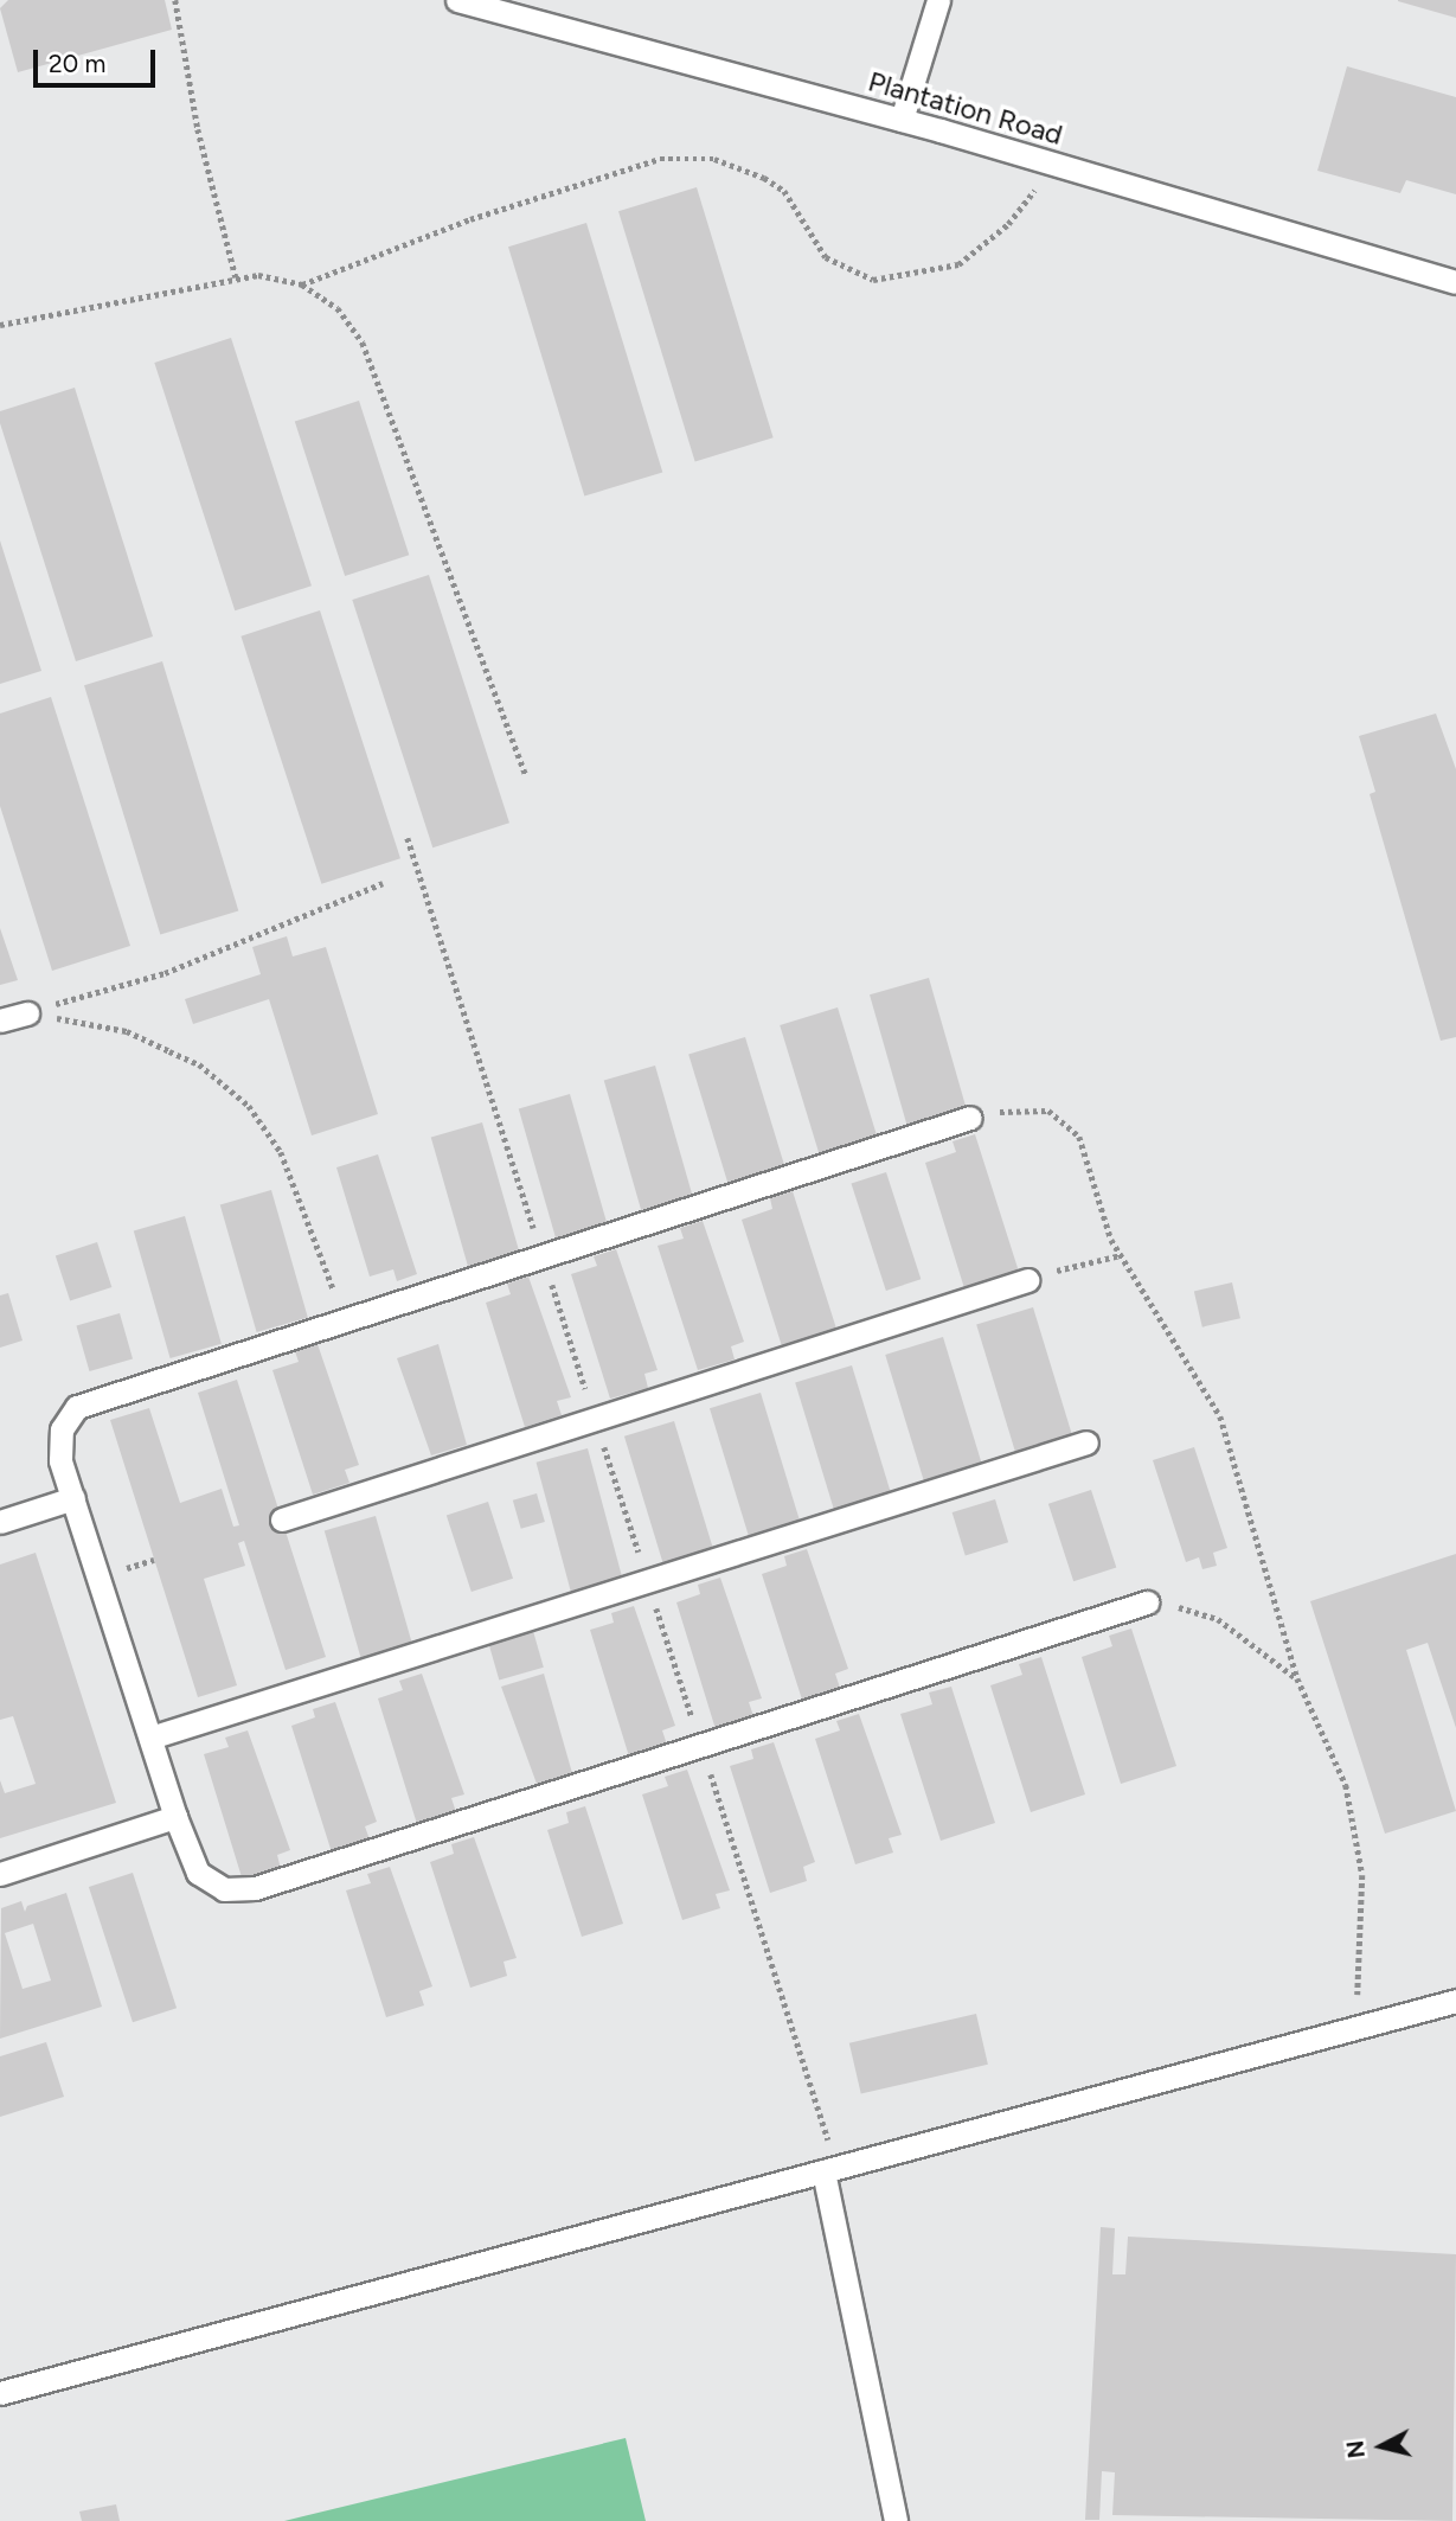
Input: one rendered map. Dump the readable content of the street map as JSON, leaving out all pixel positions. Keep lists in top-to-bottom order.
{
  "streets": {
    "lane": ["Plantation Road"]
  },
  "scale_bar": "20 m",
  "north": "left"
}
